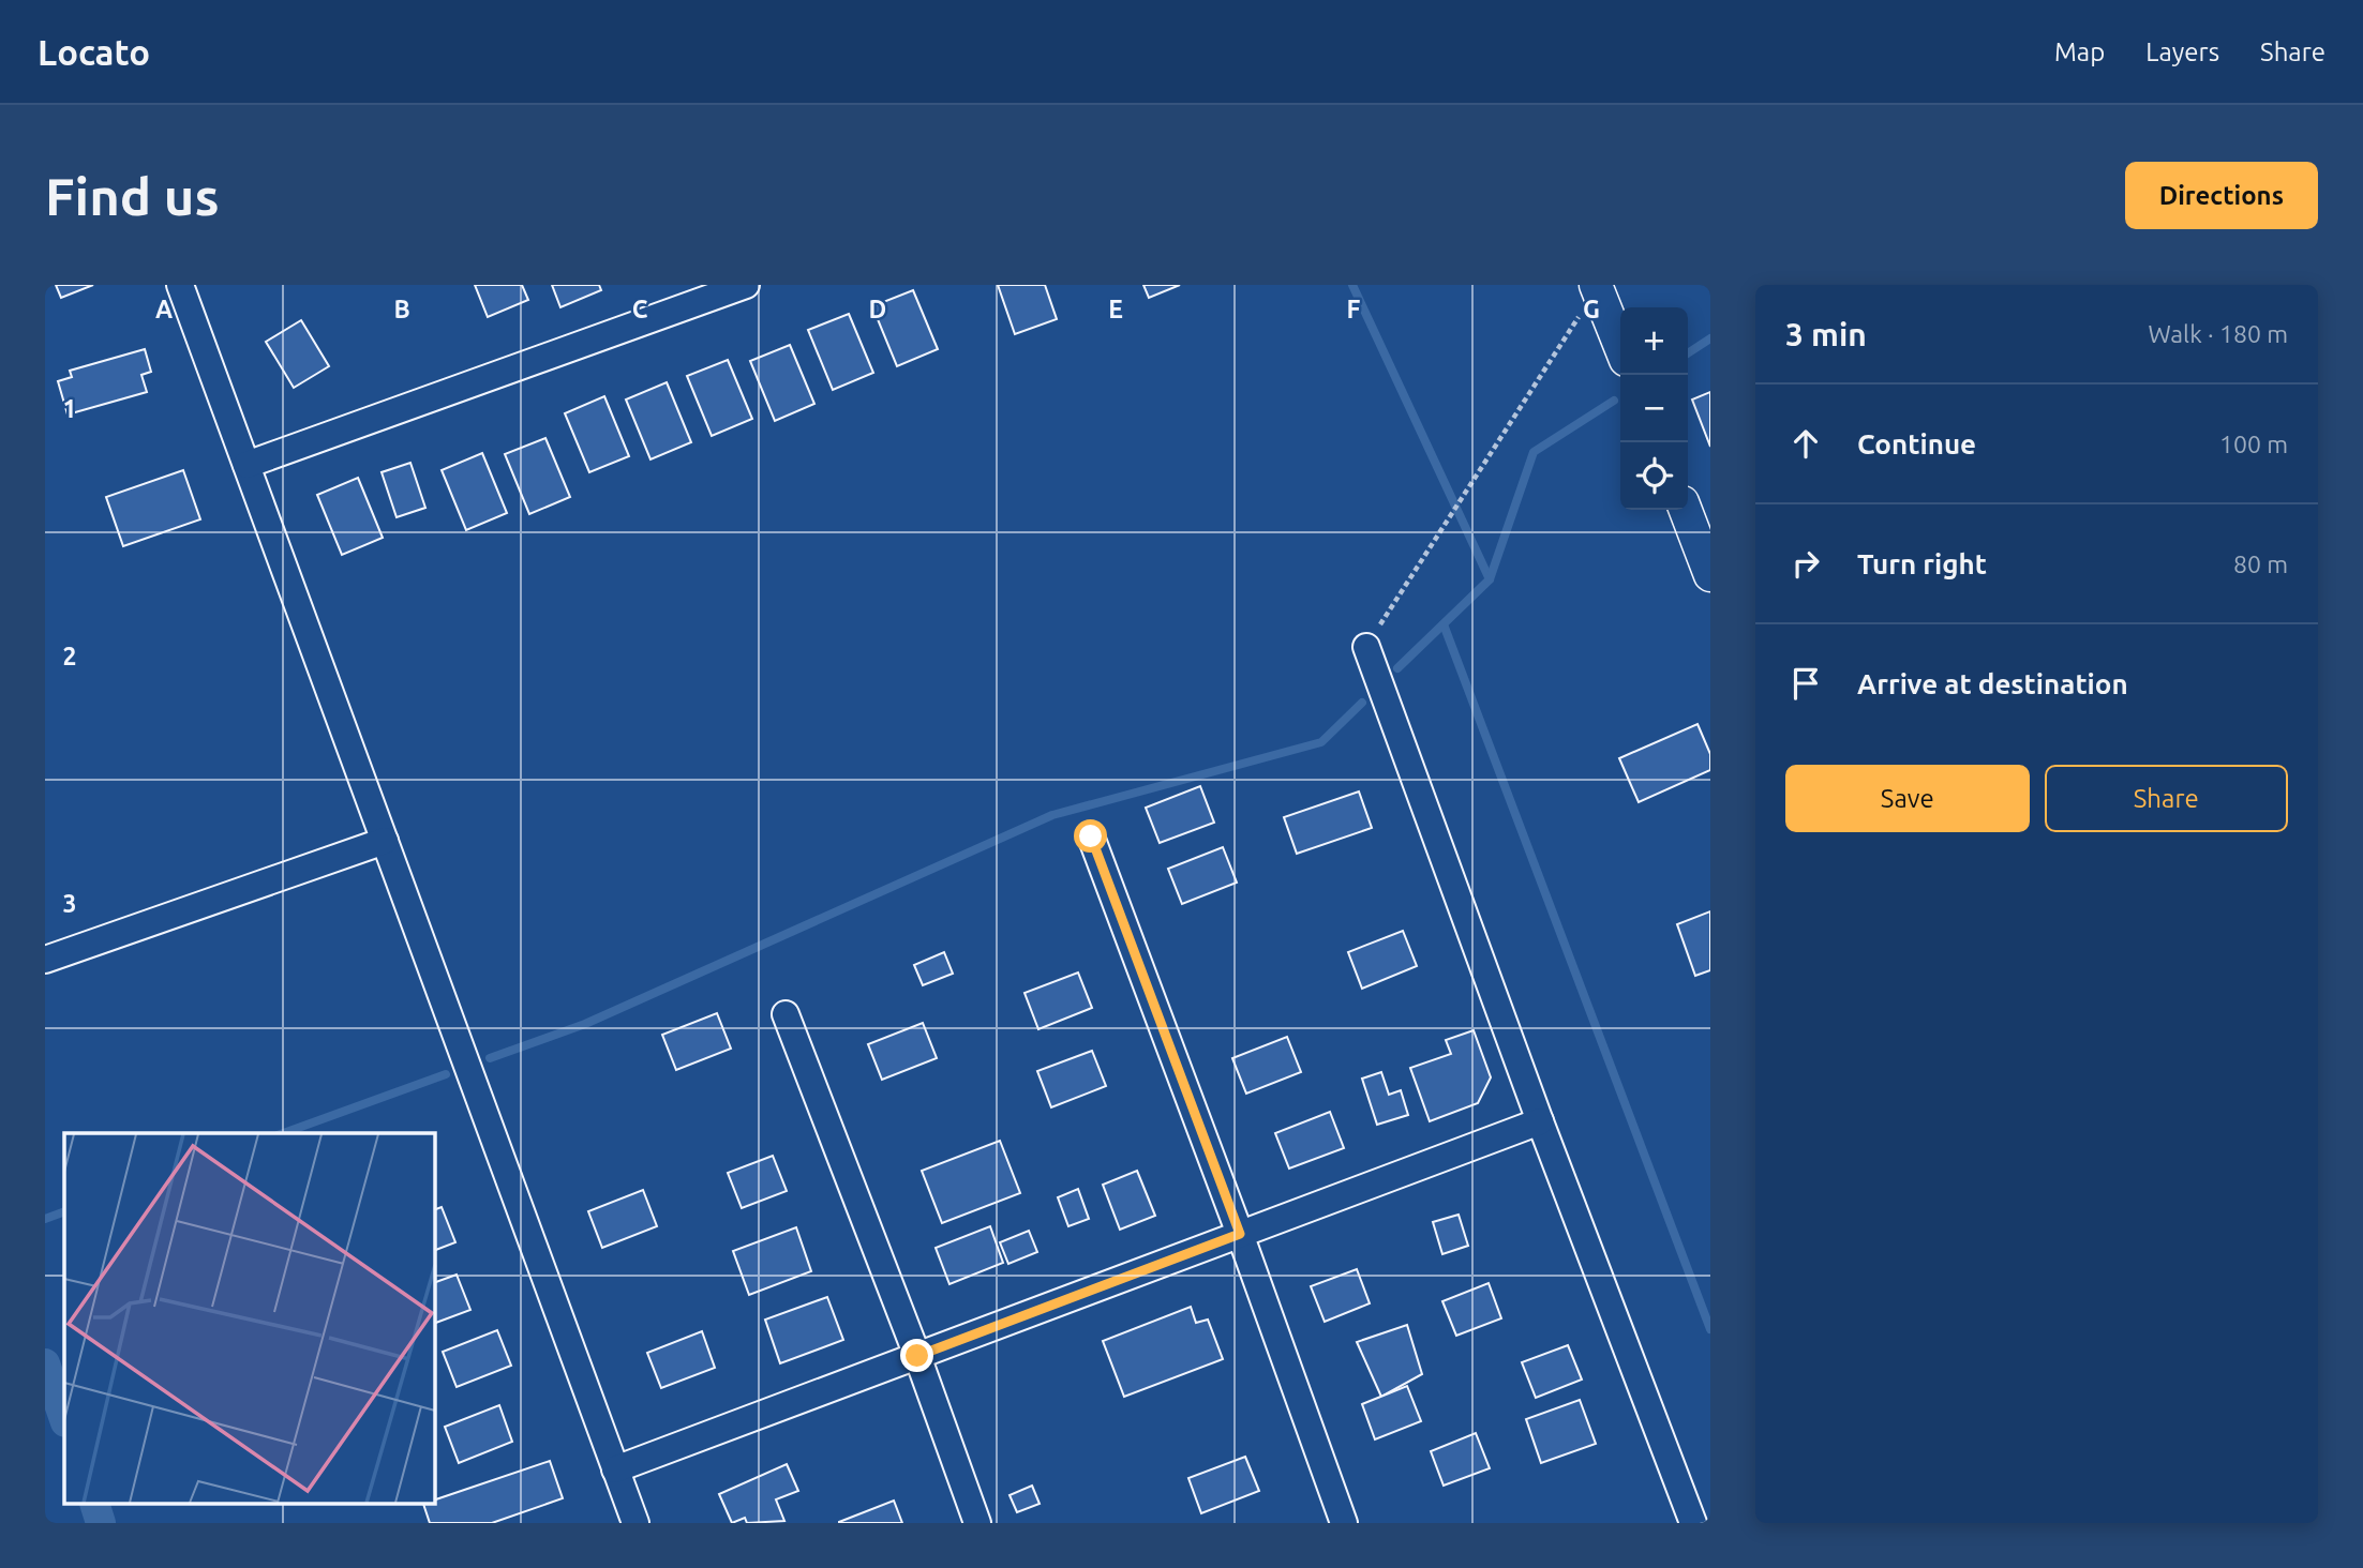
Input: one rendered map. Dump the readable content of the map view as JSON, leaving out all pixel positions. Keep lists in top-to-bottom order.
{
  "page": {
    "header": "Locato",
    "nav": ["Map", "Layers", "Share"],
    "buttons": [
      "Directions",
      ["Save", "Share"]
    ],
    "title": "Find us",
    "heading": ["3 min", "Walk · 180 m"],
    "map_buttons": ["+", "−"],
    "list": [
      ["Continue", "100 m"],
      ["Turn right", "80 m"],
      "Arrive at destination"
    ]
  },
  "grid": {
    "columns": [
      "A",
      "B",
      "C",
      "D",
      "E",
      "F",
      "G"
    ],
    "rows": ["1", "2", "3"]
  }
}
